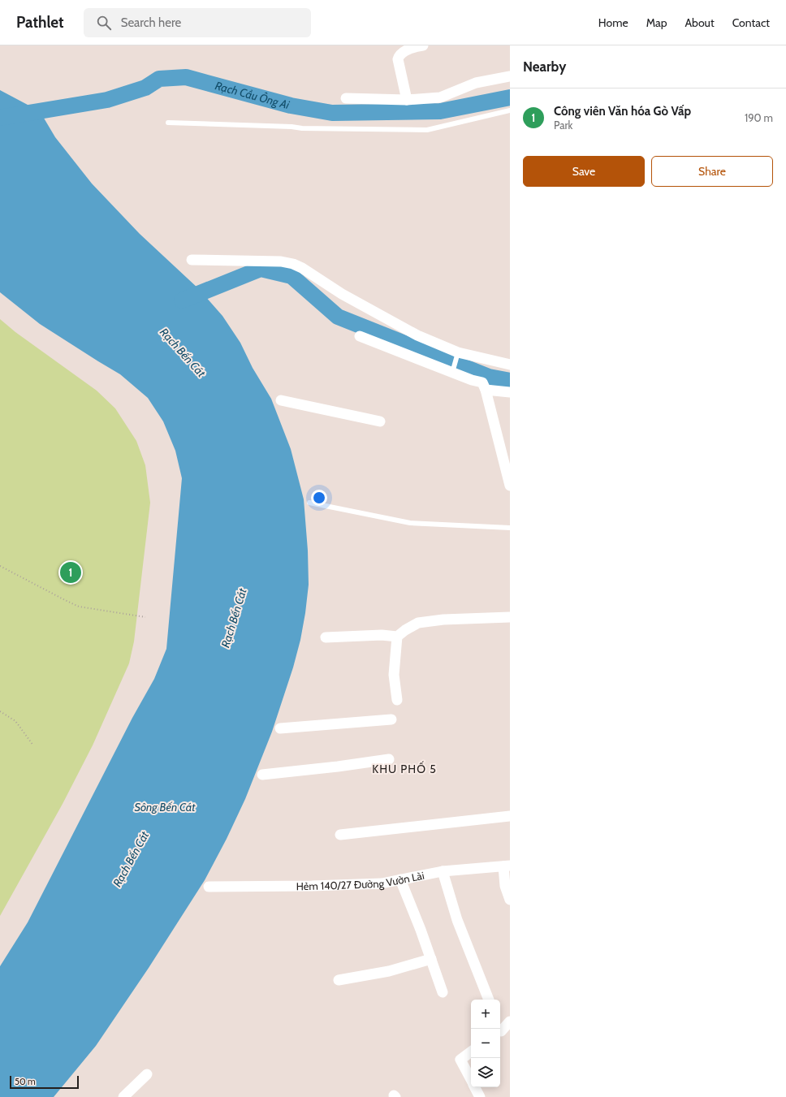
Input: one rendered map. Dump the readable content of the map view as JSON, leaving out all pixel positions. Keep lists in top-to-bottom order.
{
  "streets": {
    "street": ["Hẻm 140/27 Đường Vườn Lài"]
  },
  "districts": ["KHU PHỐ 5"],
  "water": ["Rạch Cầu Ông Ai", "Rạch Bến Cát", "Sông Bến Cát"],
  "scale_bar": "50 m",
  "page": {
    "header": "Pathlet",
    "search": "Search here",
    "nav": [
      "Home",
      "Map",
      "About",
      "Contact"
    ],
    "heading": "Nearby",
    "list": [
      {
        "mark": "1",
        "name": "Công viên Văn hóa Gò Vấp",
        "note": "Park",
        "value": "190 m"
      }
    ],
    "buttons": ["Save", "Share"],
    "pins": "1",
    "map_buttons": ["+", "−"],
    "scale": "50 m"
  }
}
